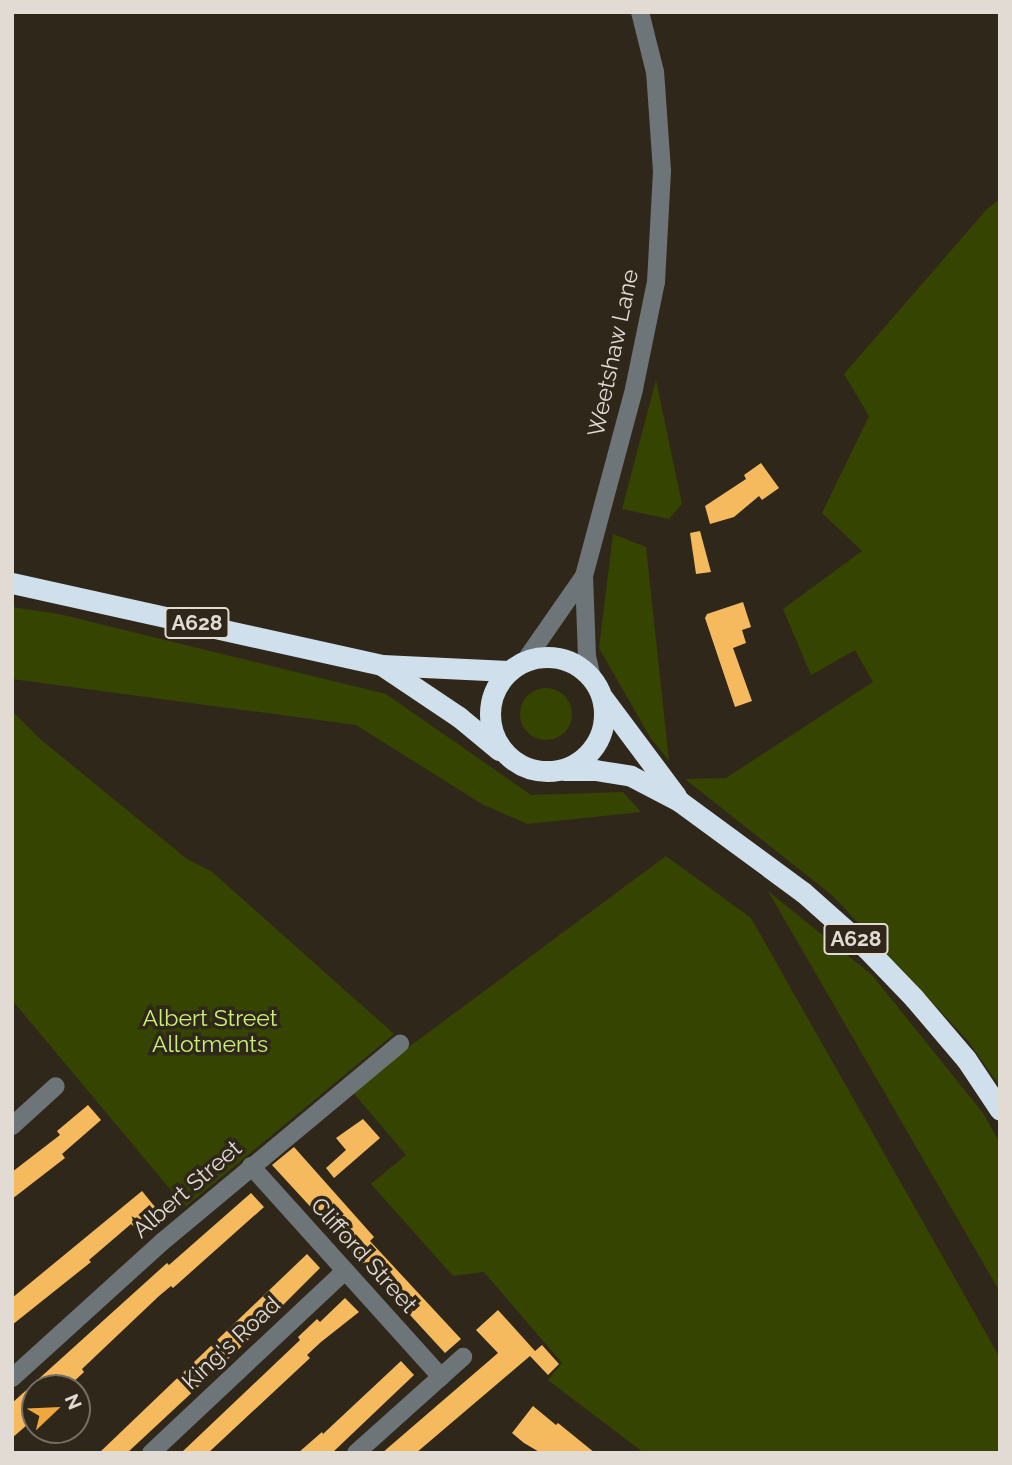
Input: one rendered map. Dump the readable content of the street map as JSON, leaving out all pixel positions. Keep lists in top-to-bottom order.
{
  "streets": {
    "highway": ["A628"],
    "street": [
      "Weetshaw Lane",
      "Albert Street",
      "Clifford Street",
      "King's Road"
    ]
  },
  "crossings": [
    ["Weetshaw Lane", "A628"],
    ["Albert Street", "Clifford Street"],
    ["Clifford Street", "King's Road"]
  ],
  "parks": ["Albert Street Allotments"],
  "north": "top right"
}
